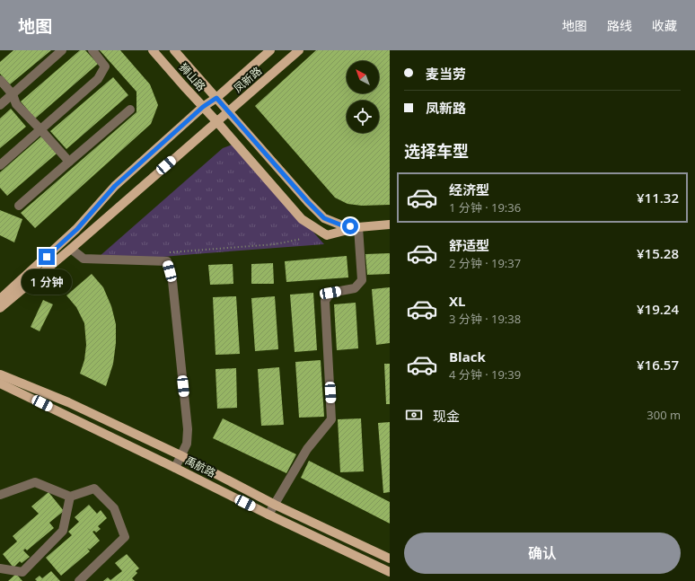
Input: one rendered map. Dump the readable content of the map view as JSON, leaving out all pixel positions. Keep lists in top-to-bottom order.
{
  "streets": {
    "main road": ["狮山路", "凤新路", "禹航路"]
  },
  "crossings": [
    ["狮山路", "凤新路"]
  ],
  "north": "top left",
  "page": {
    "header": "地图",
    "nav": ["地图", "路线", "收藏"],
    "banner": ["麦当劳", "凤新路"],
    "heading": "选择车型",
    "list": [
      {
        "name": "经济型",
        "note": "1 分钟 · 19:36",
        "value": "¥11.32"
      },
      {
        "name": "舒适型",
        "note": "2 分钟 · 19:37",
        "value": "¥15.28"
      },
      {
        "name": "XL",
        "note": "3 分钟 · 19:38",
        "value": "¥19.24"
      },
      {
        "name": "Black",
        "note": "4 分钟 · 19:39",
        "value": "¥16.57"
      }
    ],
    "bubble": "1 分钟",
    "pay": ["现金", "300 m"],
    "buttons": "确认"
  }
}
